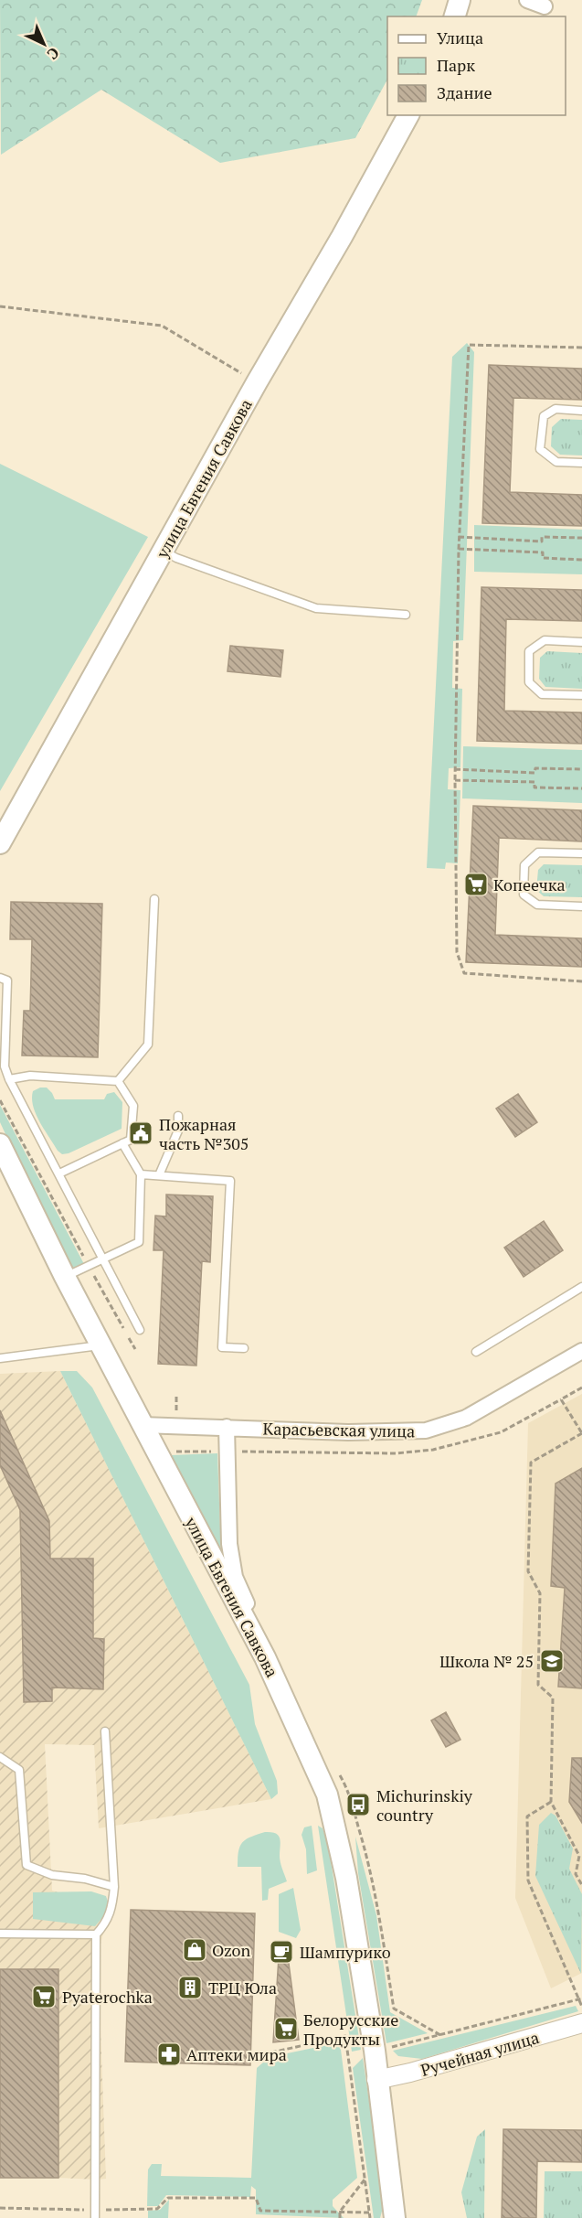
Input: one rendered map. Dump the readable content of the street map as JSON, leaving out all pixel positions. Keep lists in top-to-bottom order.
{
  "streets": {
    "main road": ["улица Евгения Савкова"],
    "street": ["Карасьевская улица", "Ручейная улица"]
  },
  "crossings": [
    ["улица Евгения Савкова", "Карасьевская улица"],
    ["улица Евгения Савкова", "Ручейная улица"]
  ],
  "places": {
    "supermarket": ["Копеечка", "Pyaterochka", "Белорусские Продукты"],
    "public building": ["Пожарная часть №305"],
    "school or university": ["Школа № 25"],
    "bus stop": ["Michurinskiy country"],
    "shop": ["Ozon"],
    "cafe": ["Шампурико"],
    "building": ["ТРЦ Юла"],
    "pharmacy": ["Аптеки мира"]
  },
  "legend": ["Улица", "Парк", "Здание"],
  "north": "bottom right"
}
